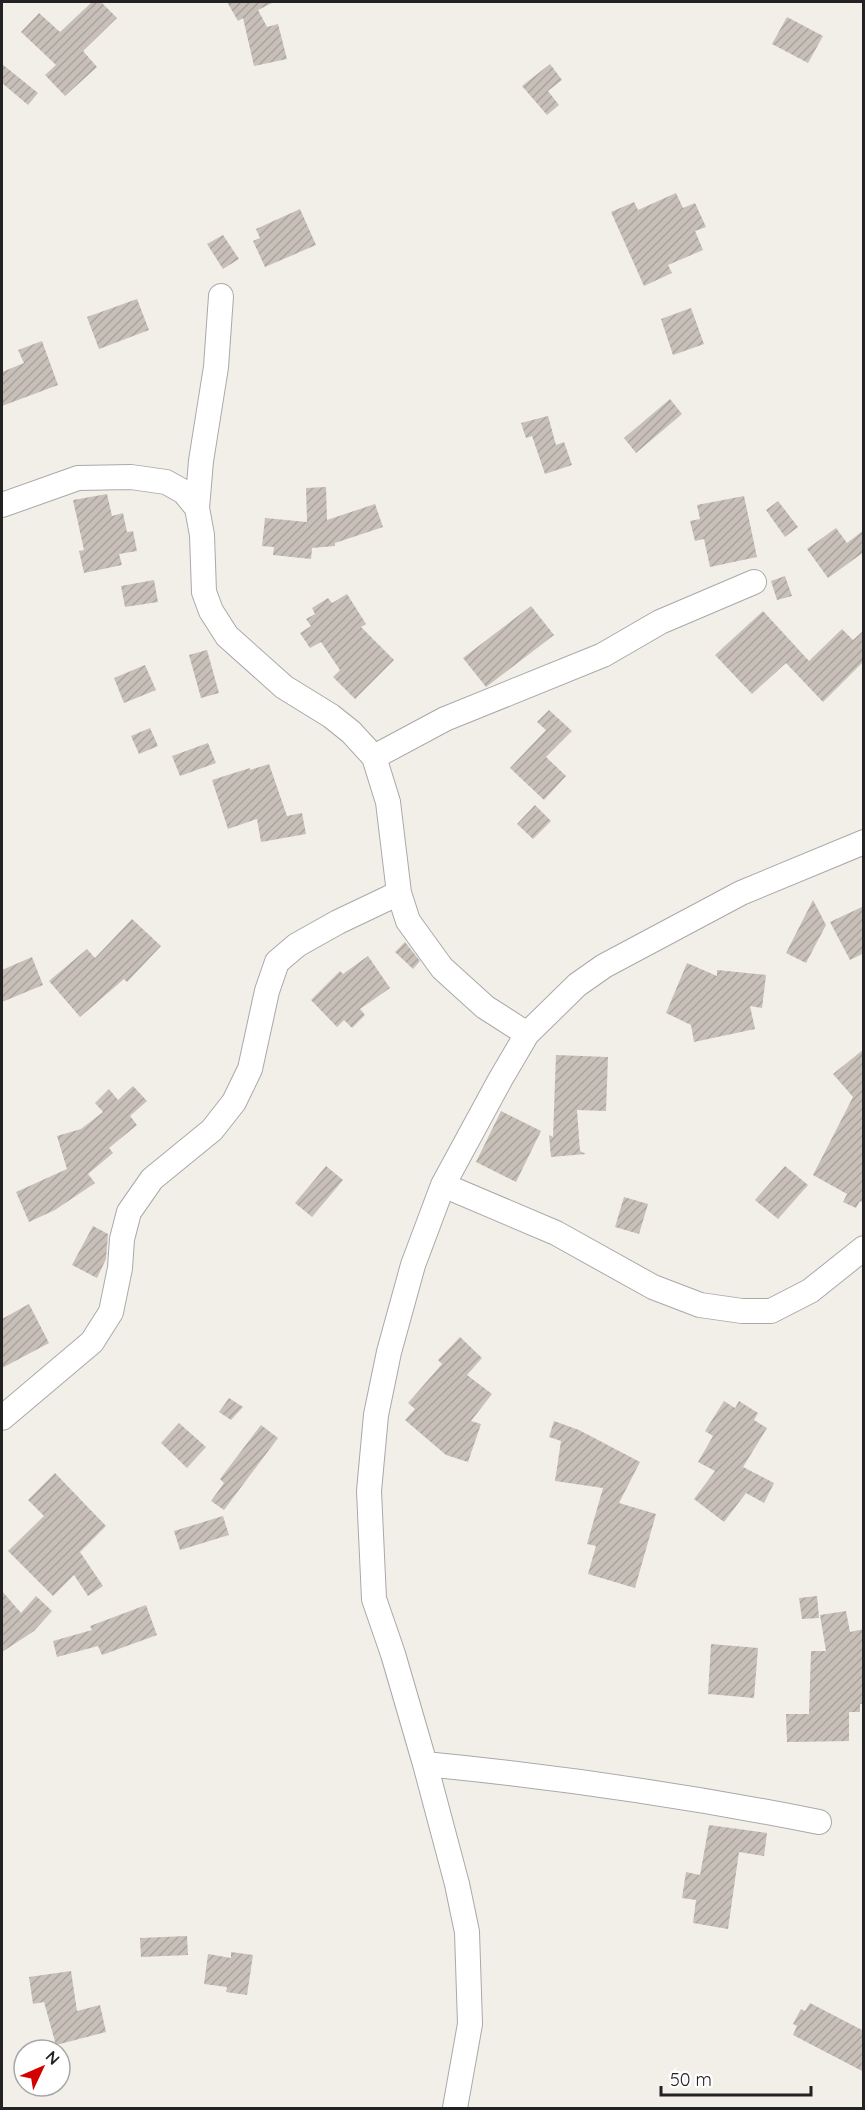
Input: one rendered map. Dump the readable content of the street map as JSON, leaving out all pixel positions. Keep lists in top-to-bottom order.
{
  "scale_bar": "50 m",
  "north": "top right"
}
